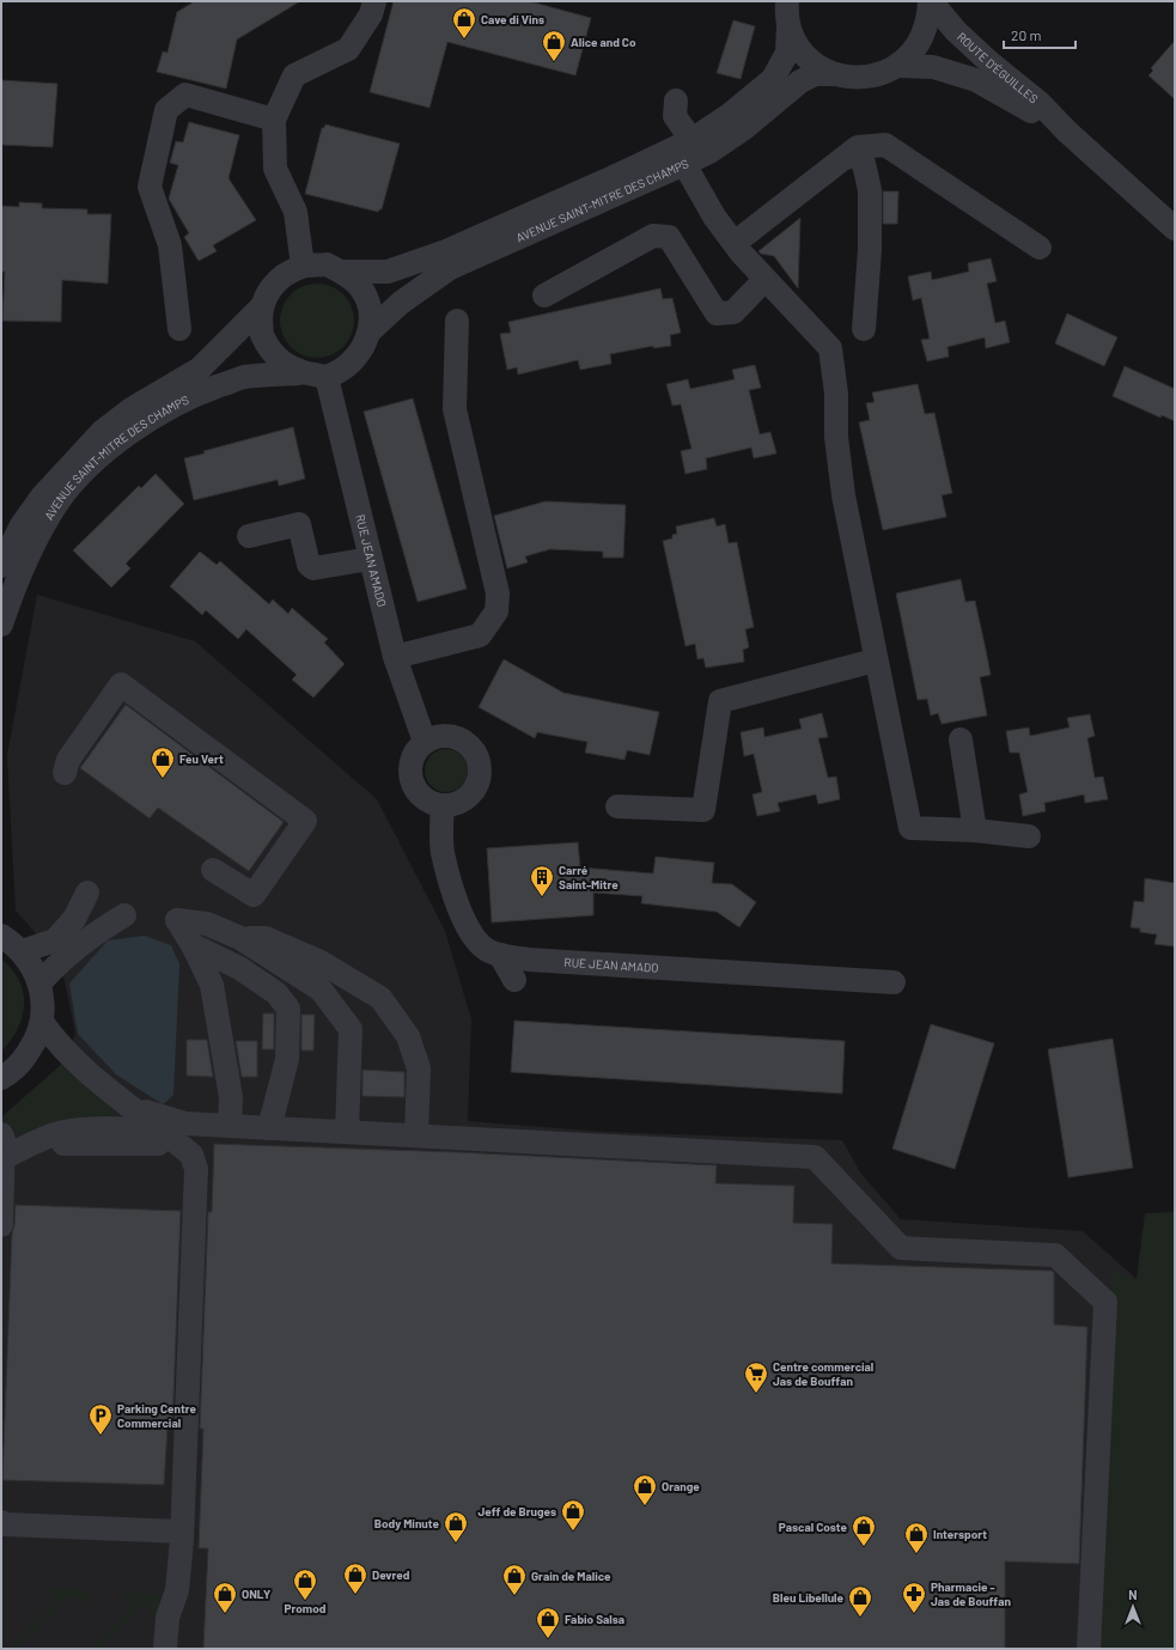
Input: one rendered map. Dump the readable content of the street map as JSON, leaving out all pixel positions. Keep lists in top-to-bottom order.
{
  "streets": {
    "street": ["ROUTE D'ÉGUILLES", "AVENUE SAINT-MITRE DES CHAMPS", "RUE JEAN AMADO"]
  },
  "crossings": [
    ["AVENUE SAINT-MITRE DES CHAMPS", "RUE JEAN AMADO"]
  ],
  "places": {
    "shop": [
      "Cave di Vins",
      "Alice and Co",
      "Feu Vert",
      "Orange",
      "Jeff de Bruges",
      "Body Minute",
      "Pascal Coste",
      "Intersport",
      "Devred",
      "Grain de Malice",
      "Promod",
      "ONLY",
      "Bleu Libellule",
      "Fabio Salsa"
    ],
    "building": ["Carré Saint-Mitre"],
    "supermarket": ["Centre commercial Jas de Bouffan"],
    "parking": ["Parking Centre Commercial"],
    "pharmacy": ["Pharmacie - Jas de Bouffan"]
  },
  "scale_bar": "20 m",
  "north": "top"
}
